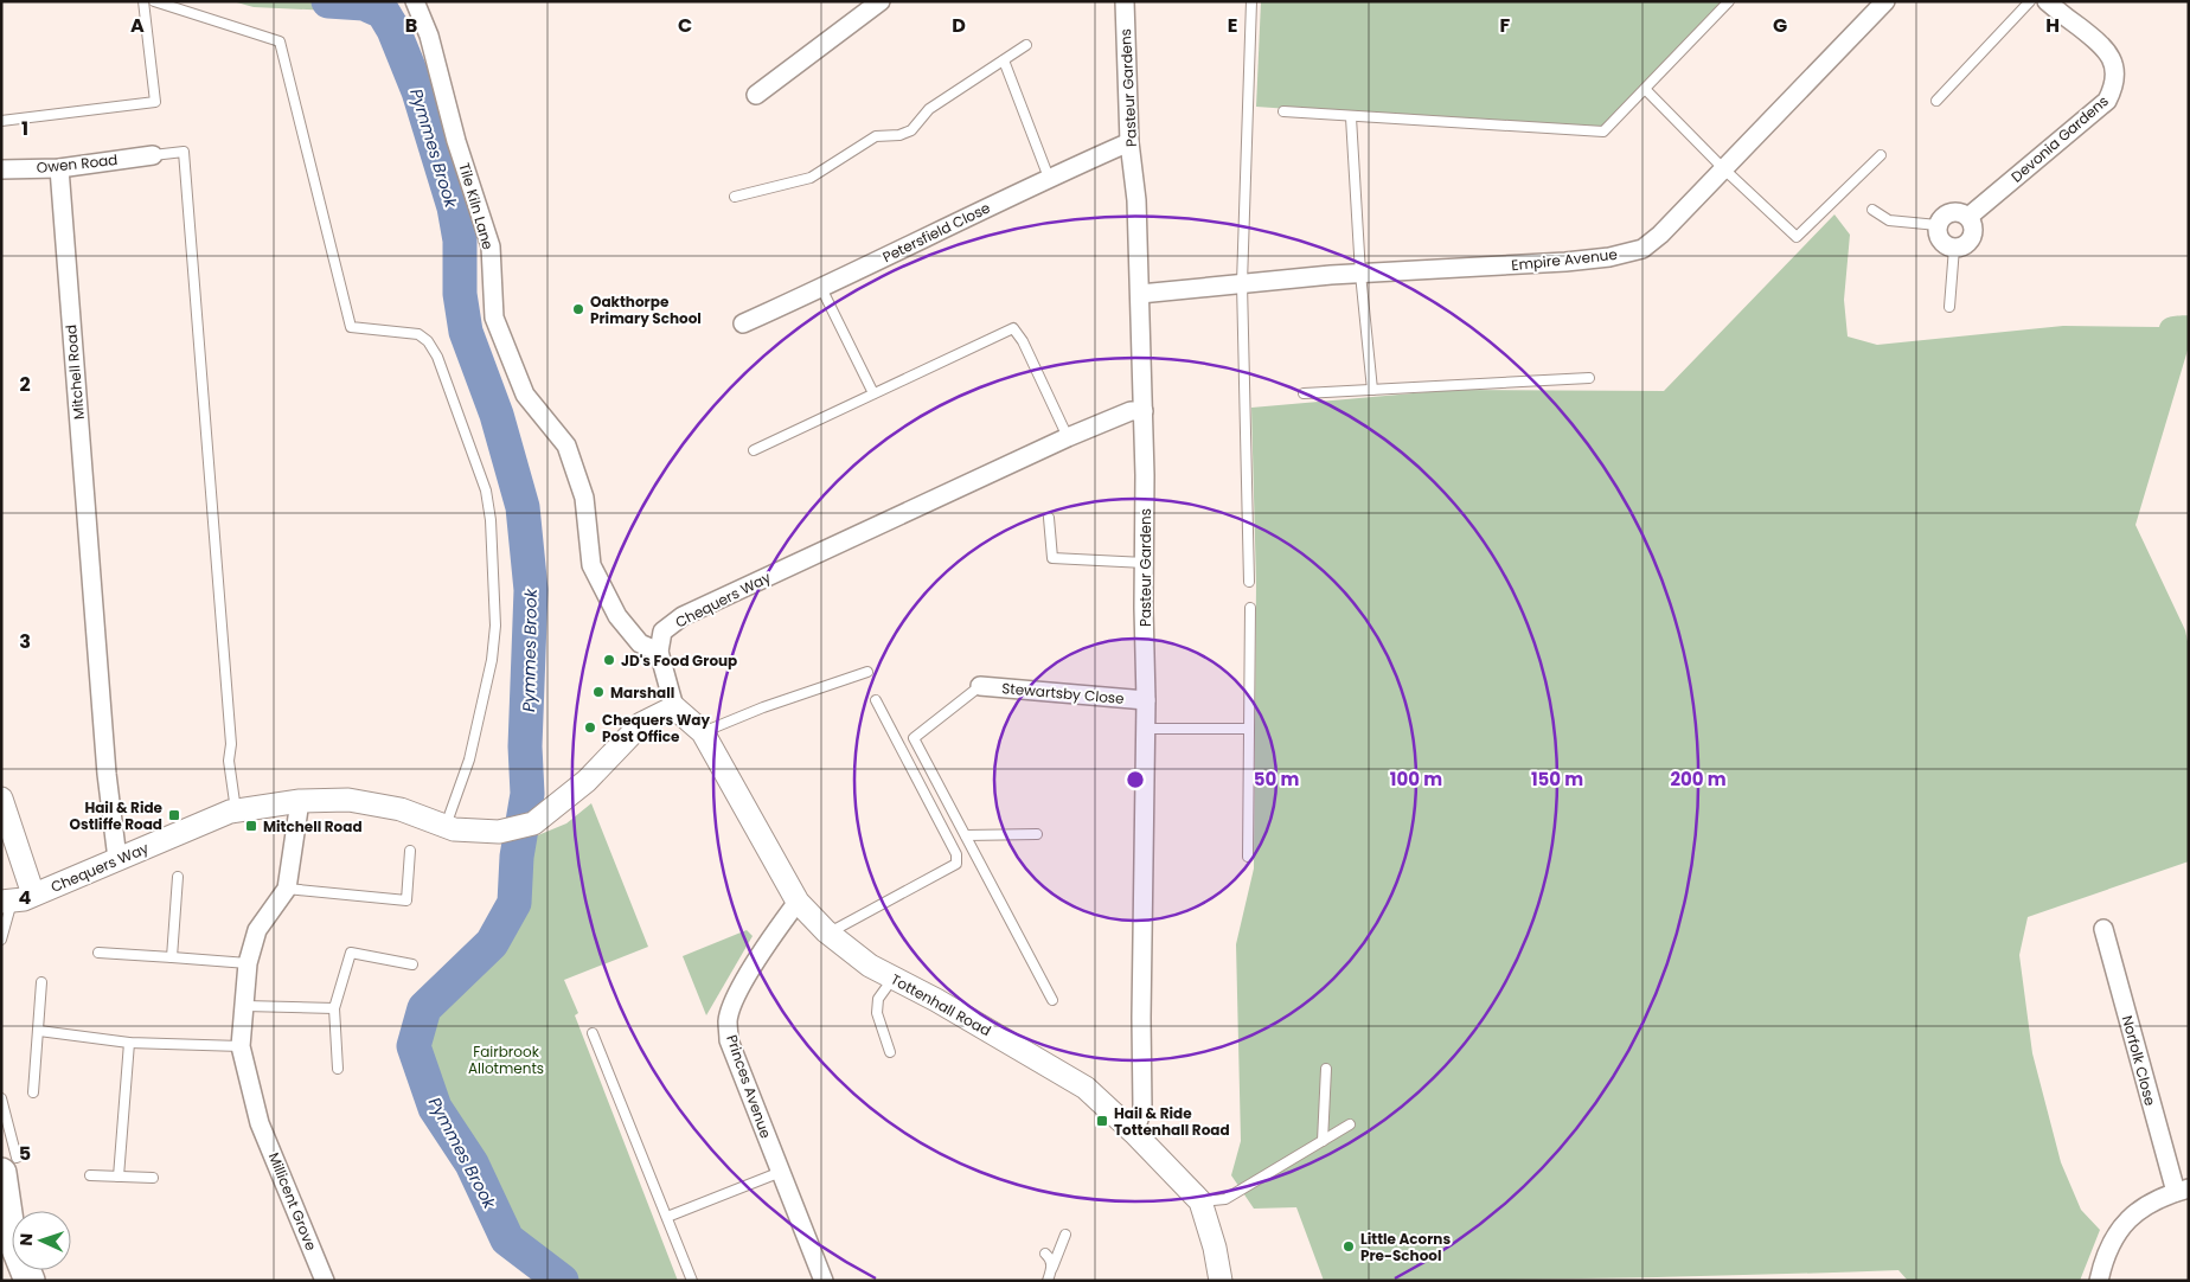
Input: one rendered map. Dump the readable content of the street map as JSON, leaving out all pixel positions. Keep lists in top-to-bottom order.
{
  "streets": {
    "street": [
      "Pasteur Gardens",
      "Devonia Gardens",
      "Owen Road",
      "Tile Kiln Lane",
      "Petersfield Close",
      "Empire Avenue",
      "Mitchell Road",
      "Chequers Way",
      "Stewartsby Close",
      "Tottenhall Road",
      "Norfolk Close",
      "Princes Avenue",
      "Millicent Grove"
    ]
  },
  "crossings": [
    ["Pasteur Gardens", "Petersfield Close"],
    ["Pasteur Gardens", "Empire Avenue"],
    ["Pasteur Gardens", "Chequers Way"],
    ["Pasteur Gardens", "Stewartsby Close"],
    ["Pasteur Gardens", "Tottenhall Road"],
    ["Owen Road", "Mitchell Road"],
    ["Tile Kiln Lane", "Chequers Way"],
    ["Mitchell Road", "Chequers Way"],
    ["Chequers Way", "Tottenhall Road"],
    ["Tottenhall Road", "Princes Avenue"]
  ],
  "water": ["Pymmes Brook"],
  "parks": ["Fairbrook Allotments"],
  "places": {
    "other": [
      "Oakthorpe Primary School",
      "JD's Food Group",
      "Marshall",
      "Chequers Way Post Office",
      "Little Acorns Pre-School"
    ],
    "transit": ["Hail & Ride Ostliffe Road", "Mitchell Road", "Hail & Ride Tottenhall Road"]
  },
  "north": "left",
  "grid": {
    "columns": [
      "A",
      "B",
      "C",
      "D",
      "E",
      "F",
      "G",
      "H"
    ],
    "rows": [
      "1",
      "2",
      "3",
      "4",
      "5"
    ]
  },
  "rings": [
    "50 m",
    "100 m",
    "150 m",
    "200 m"
  ]
}
